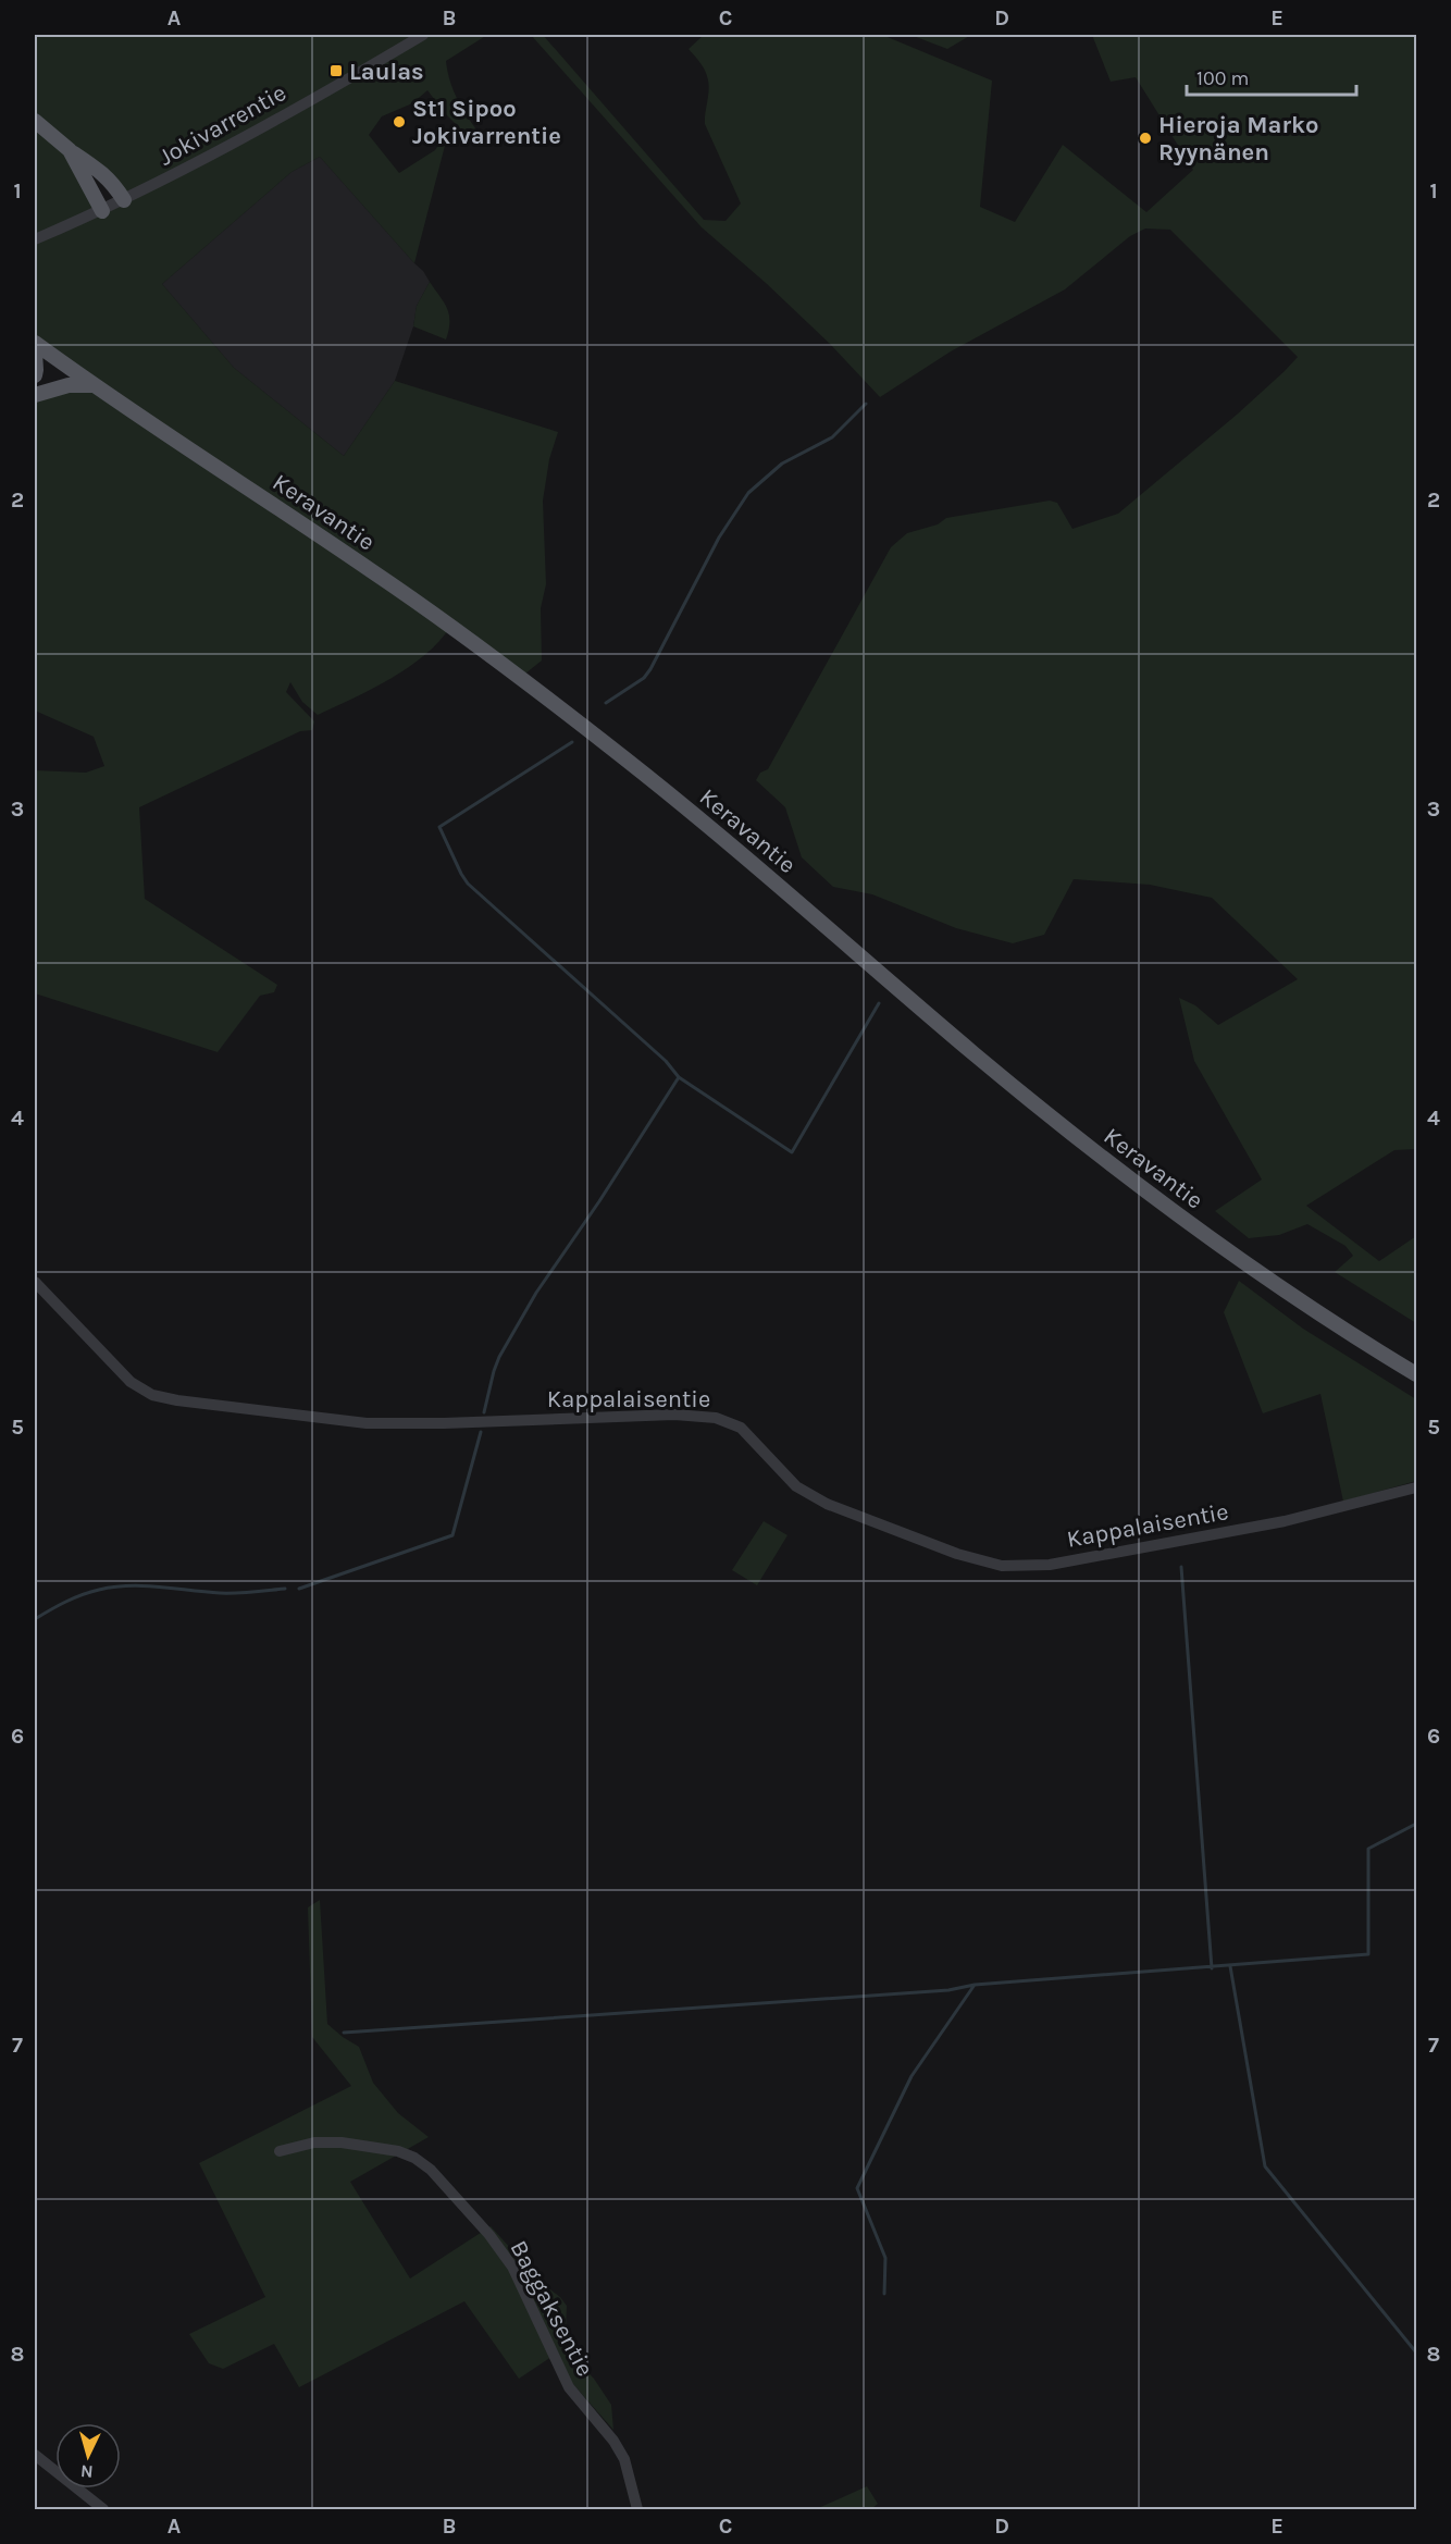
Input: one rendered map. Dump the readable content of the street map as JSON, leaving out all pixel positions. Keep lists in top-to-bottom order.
{
  "streets": {
    "main road": ["Keravantie"],
    "street": ["Jokivarrentie", "Kappalaisentie", "Baggaksentie"]
  },
  "places": {
    "transit": ["Laulas"],
    "other": ["St1 Sipoo Jokivarrentie", "Hieroja Marko Ryynänen"]
  },
  "scale_bar": "100 m",
  "north": "bottom",
  "grid": {
    "columns": [
      "A",
      "B",
      "C",
      "D",
      "E"
    ],
    "rows": [
      "1",
      "2",
      "3",
      "4",
      "5",
      "6",
      "7",
      "8"
    ]
  }
}
